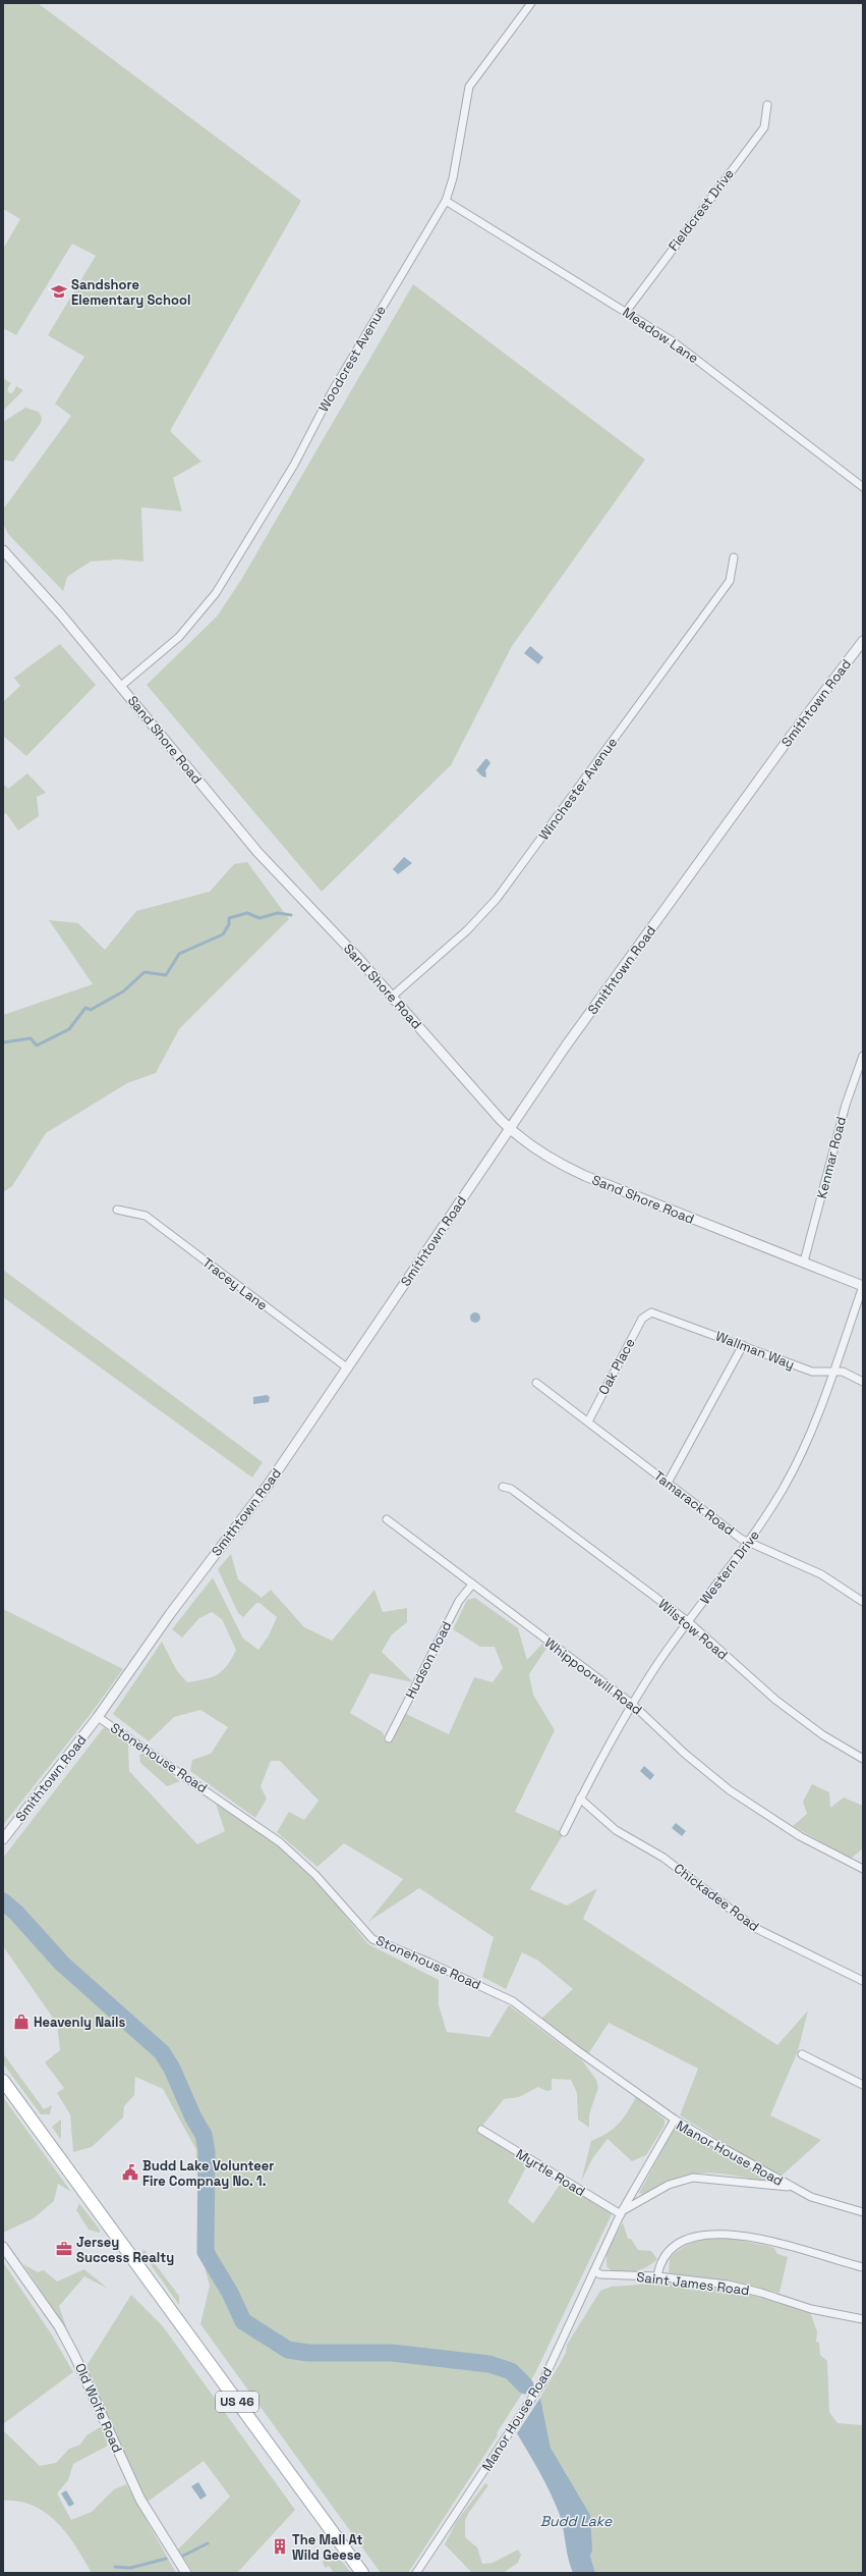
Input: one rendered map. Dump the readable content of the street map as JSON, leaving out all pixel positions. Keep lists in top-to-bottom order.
{
  "streets": {
    "main road": ["US 46"],
    "street": [
      "Fieldcrest Drive",
      "Meadow Lane",
      "Woodcrest Avenue",
      "Smithtown Road",
      "Sand Shore Road",
      "Winchester Avenue",
      "Kenmar Road",
      "Tracey Lane",
      "Wallman Way",
      "Oak Place",
      "Tamarack Road",
      "Western Drive",
      "Wilstow Road",
      "Hudson Road",
      "Whippoorwill Road",
      "Stonehouse Road",
      "Chickadee Road",
      "Manor House Road",
      "Myrtle Road",
      "Saint James Road",
      "Old Wolfe Road"
    ]
  },
  "crossings": [
    ["Fieldcrest Drive", "Meadow Lane"],
    ["Meadow Lane", "Woodcrest Avenue"],
    ["Woodcrest Avenue", "Sand Shore Road"],
    ["Smithtown Road", "Sand Shore Road"],
    ["Smithtown Road", "Tracey Lane"],
    ["Smithtown Road", "Stonehouse Road"],
    ["Sand Shore Road", "Winchester Avenue"],
    ["Sand Shore Road", "Kenmar Road"],
    ["Sand Shore Road", "Western Drive"],
    ["Wallman Way", "Oak Place"],
    ["Wallman Way", "Western Drive"],
    ["Oak Place", "Tamarack Road"],
    ["Tamarack Road", "Western Drive"],
    ["Western Drive", "Wilstow Road"],
    ["Western Drive", "Whippoorwill Road"],
    ["Western Drive", "Chickadee Road"],
    ["Hudson Road", "Whippoorwill Road"],
    ["Stonehouse Road", "Manor House Road"],
    ["Manor House Road", "Myrtle Road"],
    ["Manor House Road", "Saint James Road"]
  ],
  "water": ["Budd Lake"],
  "places": {
    "school or university": ["Sandshore Elementary School"],
    "shop": ["Heavenly Nails"],
    "public building": ["Budd Lake Volunteer Fire Compnay No. 1."],
    "office": ["Jersey Success Realty"],
    "building": ["The Mall At Wild Geese"]
  }
}
